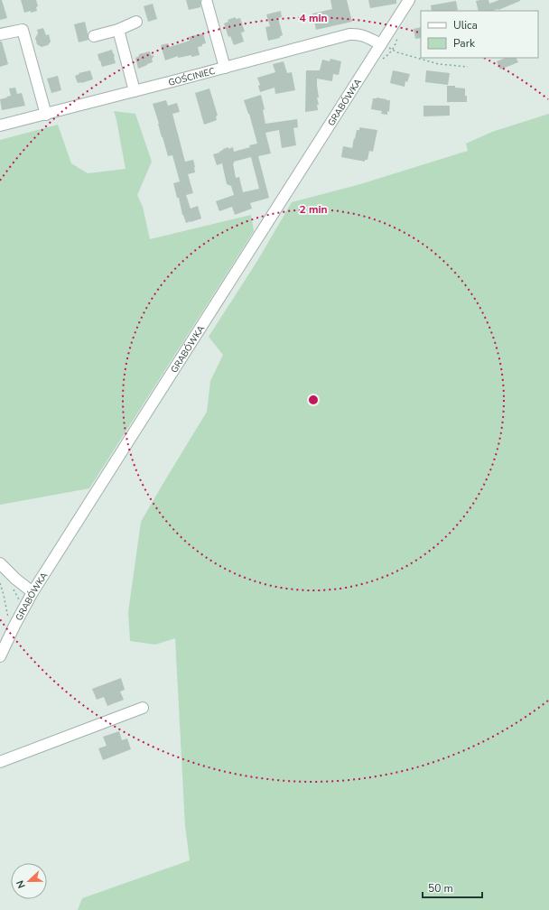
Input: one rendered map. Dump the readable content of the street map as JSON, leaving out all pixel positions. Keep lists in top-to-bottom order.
{
  "streets": {
    "street": ["GOŚCINIEC", "GRABÓWKA"]
  },
  "crossings": [
    ["GOŚCINIEC", "GRABÓWKA"]
  ],
  "legend": ["Ulica", "Park"],
  "scale_bar": "50 m",
  "north": "left",
  "rings": ["4 min", "2 min"]
}
